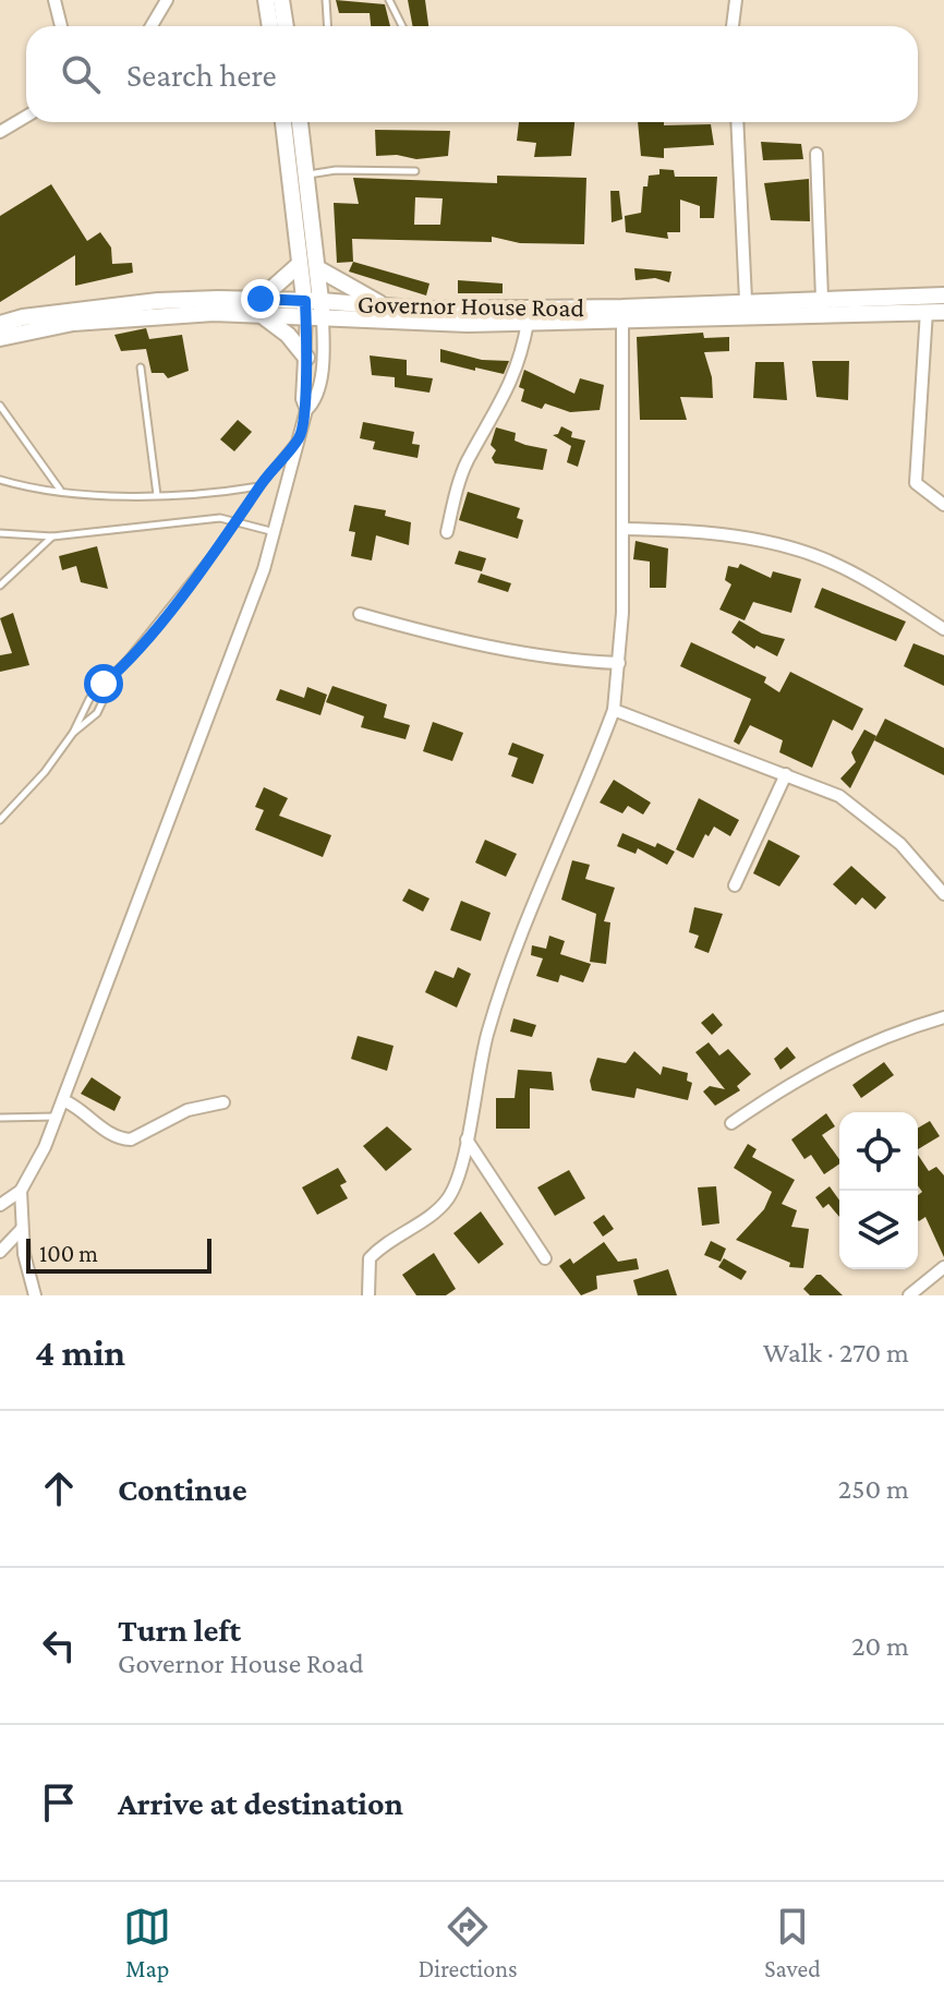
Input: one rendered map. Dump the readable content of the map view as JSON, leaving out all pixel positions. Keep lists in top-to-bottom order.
{
  "streets": {
    "main road": ["Governor House Road"]
  },
  "scale_bar": "100 m",
  "page": {
    "search": "Search here",
    "scale": "100 m",
    "heading": ["4 min", "Walk · 270 m"],
    "list": [
      ["Continue", "250 m"],
      ["Turn left", "Governor House Road", "20 m"],
      "Arrive at destination"
    ],
    "nav": ["Map", "Directions", "Saved"]
  }
}
